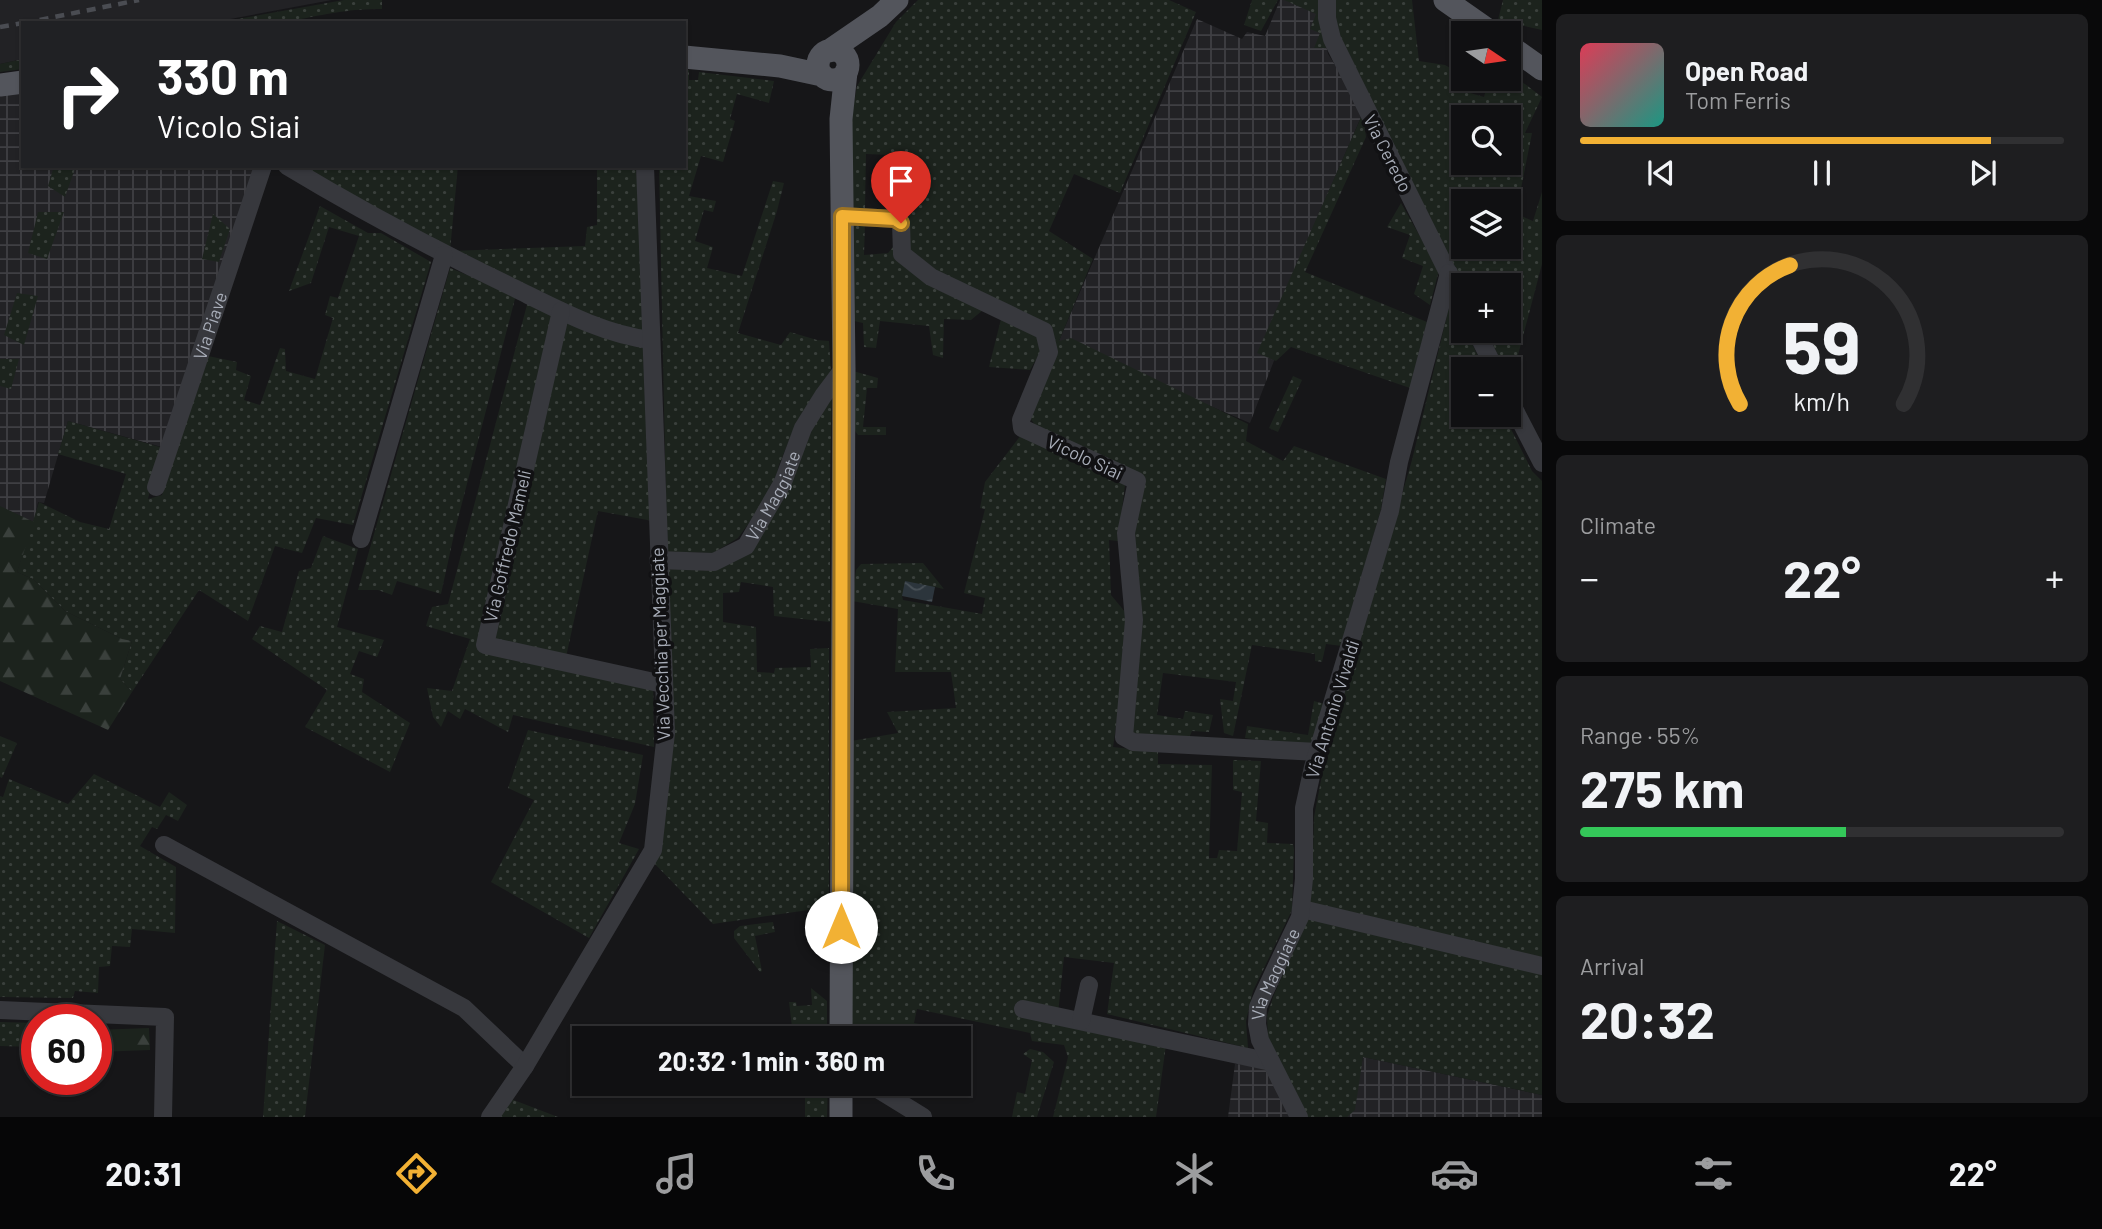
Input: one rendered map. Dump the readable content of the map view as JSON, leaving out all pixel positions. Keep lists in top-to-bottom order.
{
  "streets": {
    "street": [
      "Via Ceredo",
      "Via Piave",
      "Vicolo Siai",
      "Via Maggiate",
      "Via Goffredo Mameli",
      "Via Vecchia per Maggiate",
      "Via Antonio Vivaldi"
    ]
  },
  "crossings": [
    ["Via Ceredo", "Via Antonio Vivaldi"],
    ["Vicolo Siai", "Via Antonio Vivaldi"],
    ["Via Maggiate", "Via Vecchia per Maggiate"],
    ["Via Maggiate", "Via Antonio Vivaldi"],
    ["Via Goffredo Mameli", "Via Vecchia per Maggiate"]
  ],
  "north": "right",
  "page": {
    "map_buttons": ["+", "−"],
    "turn": ["330 m", "Vicolo Siai"],
    "song": ["Open Road", "Tom Ferris"],
    "tile": [
      "Climate",
      ["Range · 55%", "275 km"],
      ["Arrival", "20:32"]
    ],
    "heat": ["−", "22°", "+"],
    "limit": "60",
    "trip": "20:32 · 1 min · 360 m",
    "tabs": ["20:31", "22°"],
    "gauge": ["59", "km/h"]
  }
}
